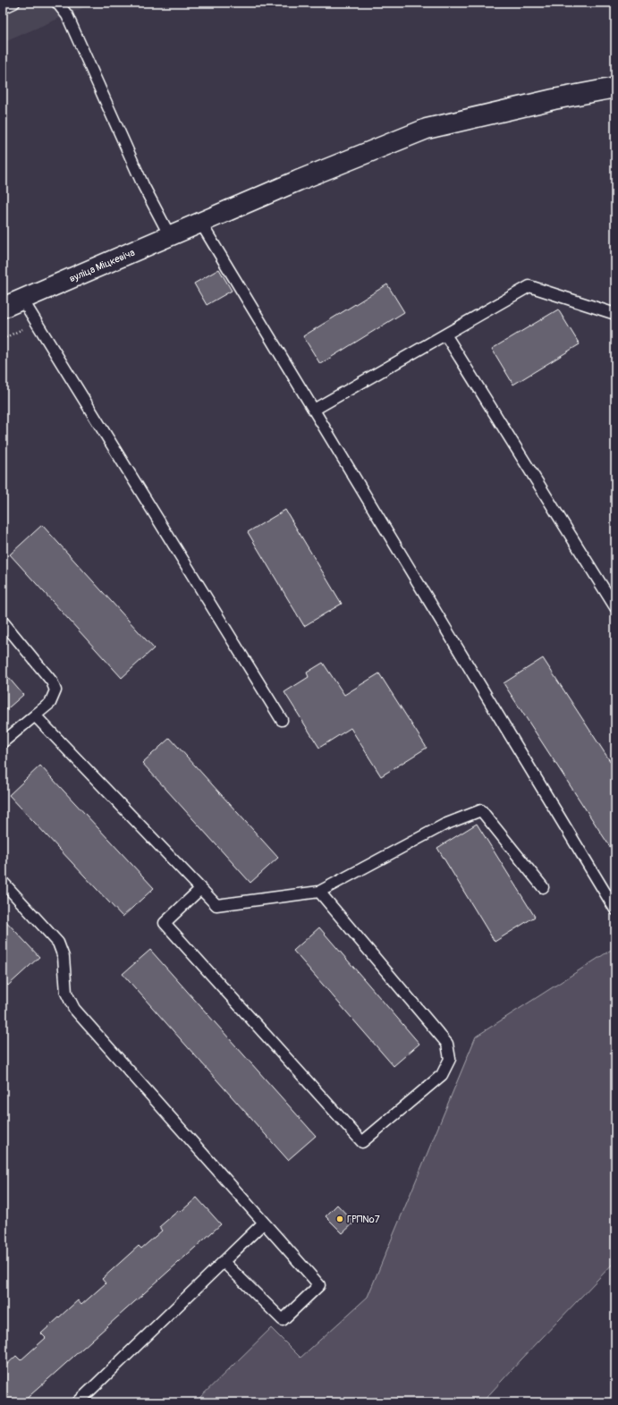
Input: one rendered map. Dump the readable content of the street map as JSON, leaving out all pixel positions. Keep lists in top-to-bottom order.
{
  "streets": {
    "street": ["вуліца Міцкевіча"]
  },
  "places": ["ГРП№7"]
}
